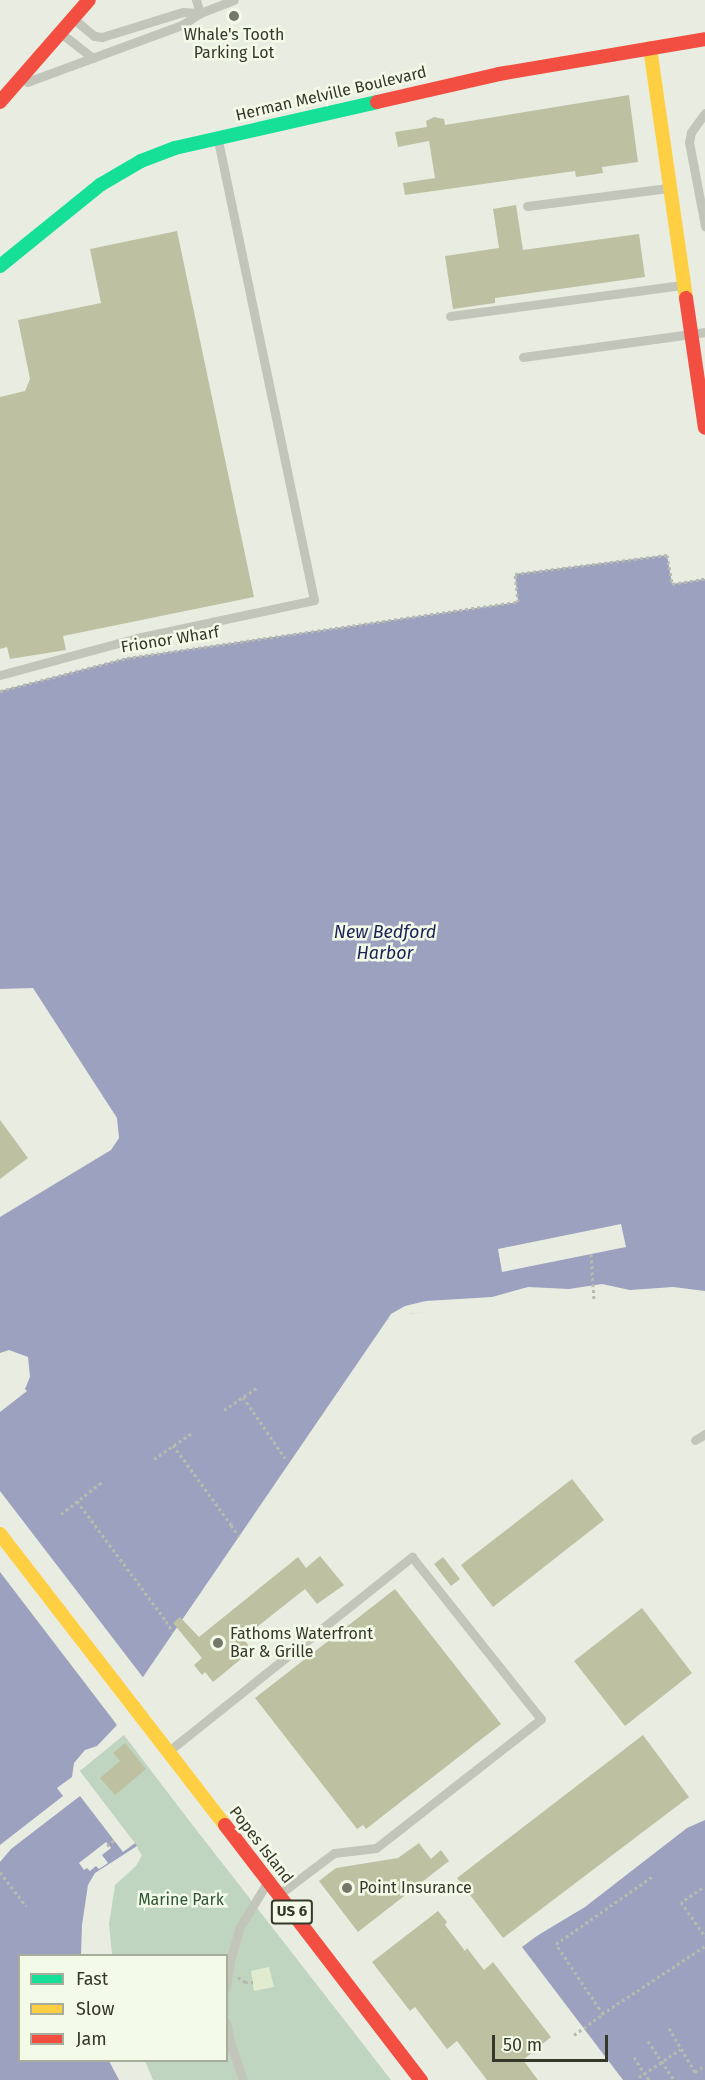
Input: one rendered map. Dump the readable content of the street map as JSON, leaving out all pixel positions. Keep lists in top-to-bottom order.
{
  "streets": {
    "main road": ["Herman Melville Boulevard", "Popes Island", "US 6"],
    "path": ["Frionor Wharf"]
  },
  "crossings": [
    ["Popes Island", "US 6"]
  ],
  "water": ["New Bedford Harbor"],
  "parks": ["Marine Park"],
  "places": ["Whale's Tooth Parking Lot", "Fathoms Waterfront Bar & Grille", "Point Insurance"],
  "legend": ["Fast", "Slow", "Jam"],
  "scale_bar": "50 m"
}
